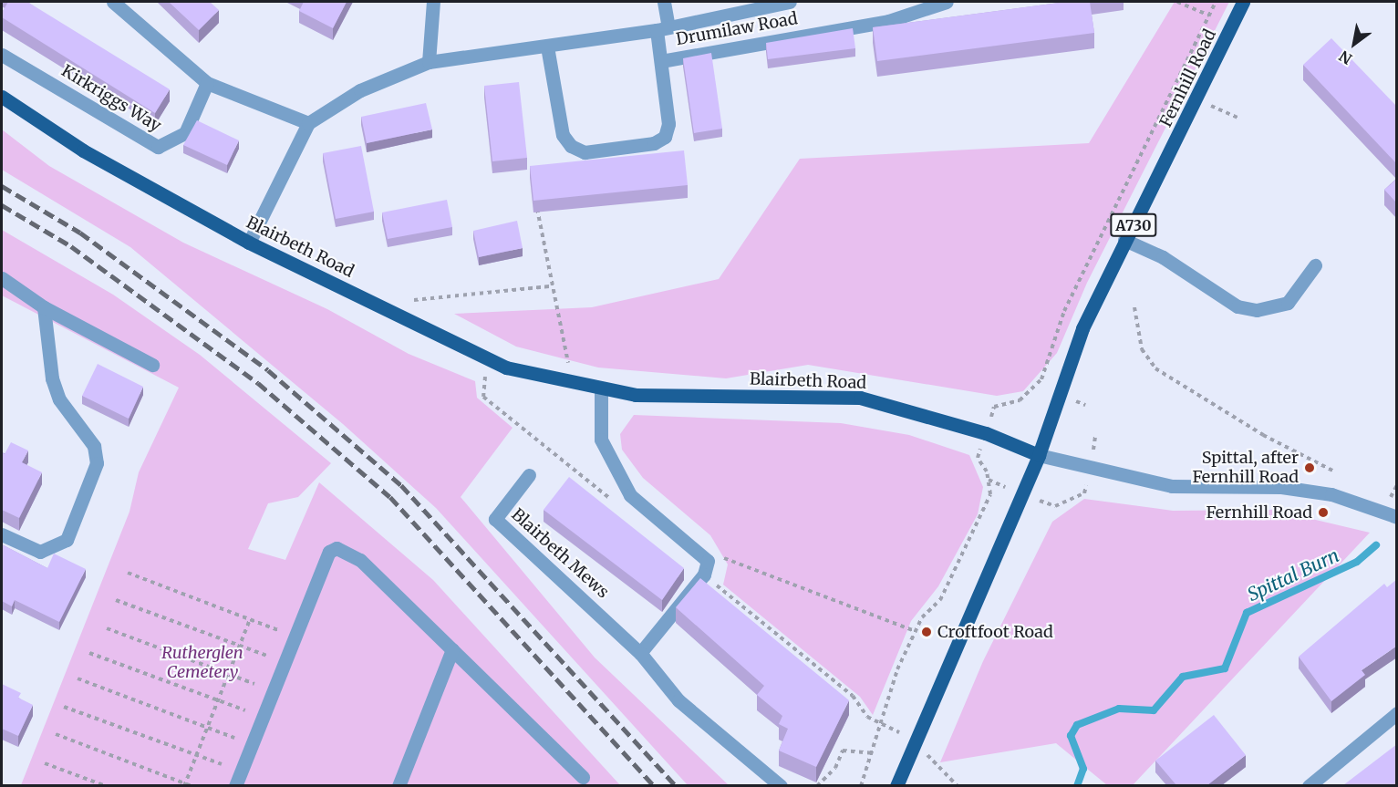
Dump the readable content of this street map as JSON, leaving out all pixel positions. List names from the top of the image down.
{
  "streets": {
    "main road": ["Fernhill Road", "A730", "Blairbeth Road"],
    "street": ["Drumilaw Road", "Kirkriggs Way", "Blairbeth Mews"]
  },
  "crossings": [
    ["Fernhill Road", "A730"],
    ["Fernhill Road", "Blairbeth Road"]
  ],
  "water": ["Spittal Burn"],
  "parks": ["Rutherglen Cemetery"],
  "places": ["Spittal, after Fernhill Road", "Fernhill Road", "Croftfoot Road"],
  "north": "bottom left"
}
